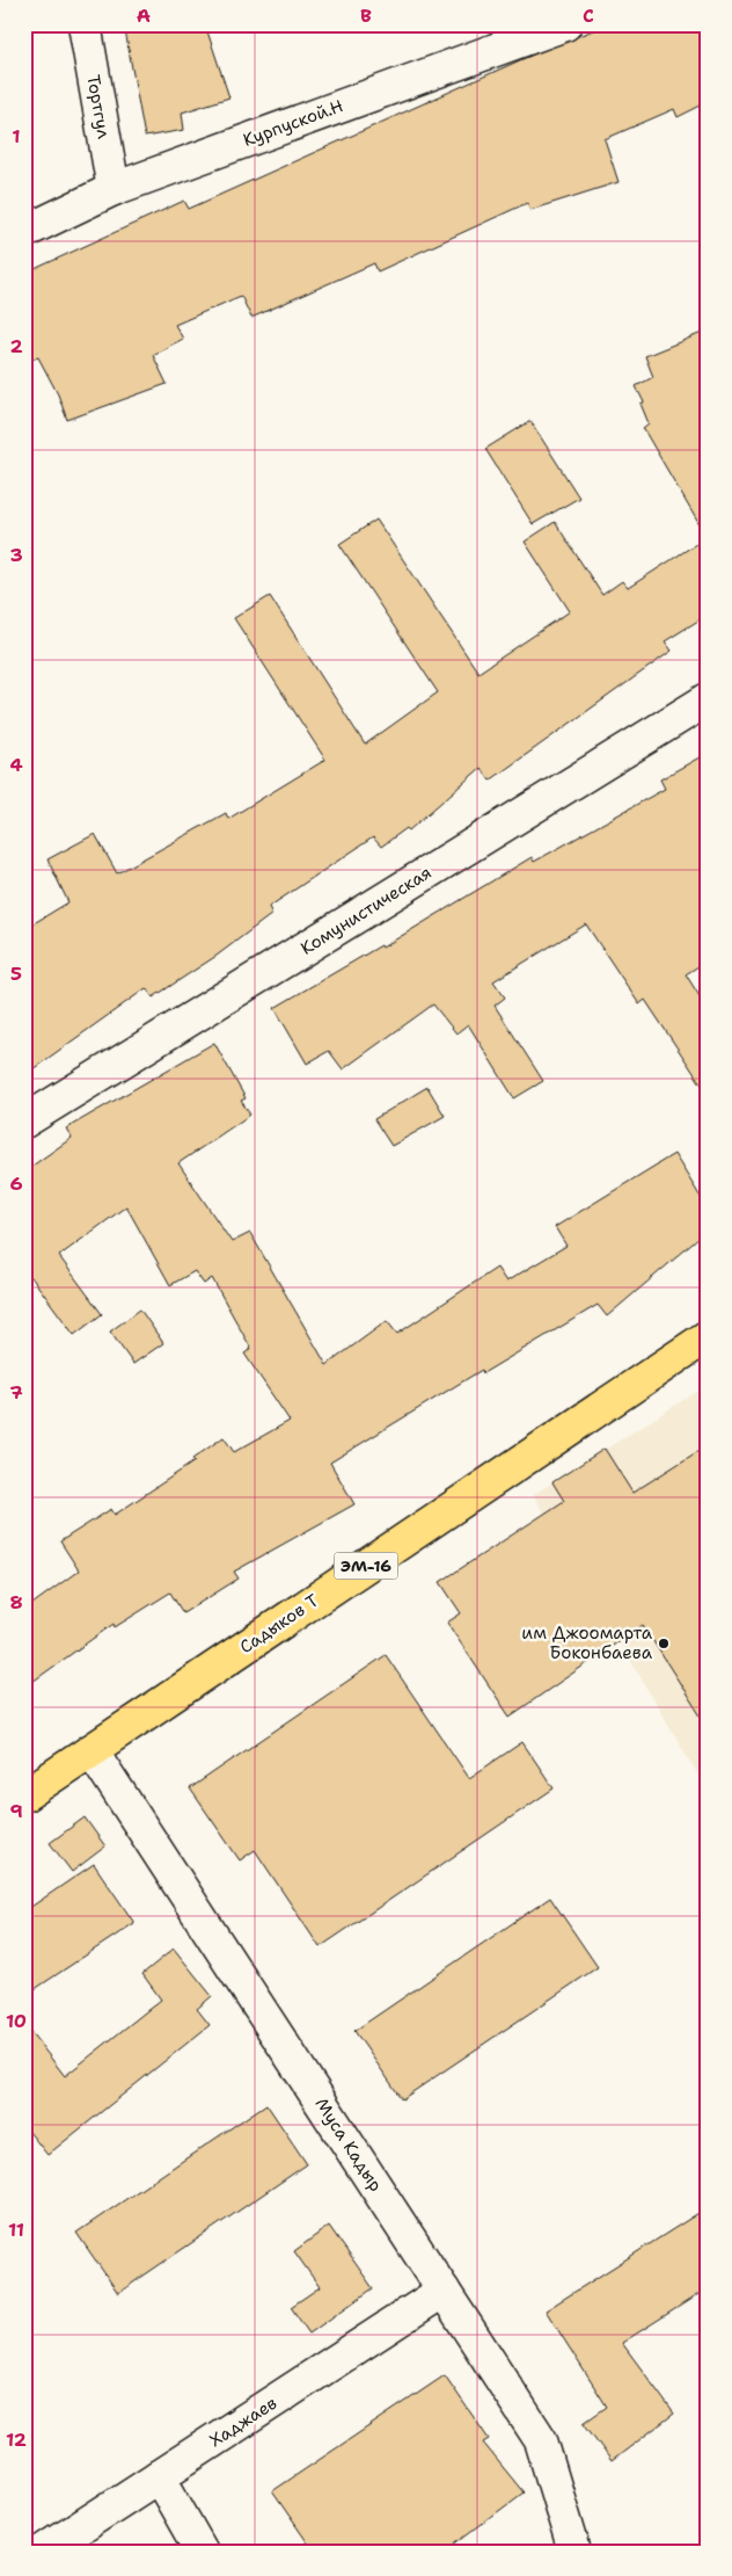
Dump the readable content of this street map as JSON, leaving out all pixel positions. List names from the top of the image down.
{
  "streets": {
    "highway": ["ЭМ-16", "Садыков Т"],
    "street": [
      "Тортгул",
      "Курпуской.Н",
      "Комунистическая",
      "Муса Кадыр",
      "Хаджаев"
    ]
  },
  "crossings": [
    ["Тортгул", "Курпуской.Н"],
    ["Садыков Т", "Муса Кадыр"],
    ["Муса Кадыр", "Хаджаев"]
  ],
  "places": ["им Джоомарта Боконбаева"],
  "grid": {
    "columns": ["A", "B", "C"],
    "rows": [
      "1",
      "2",
      "3",
      "4",
      "5",
      "6",
      "7",
      "8",
      "9",
      "10",
      "11",
      "12"
    ]
  }
}
